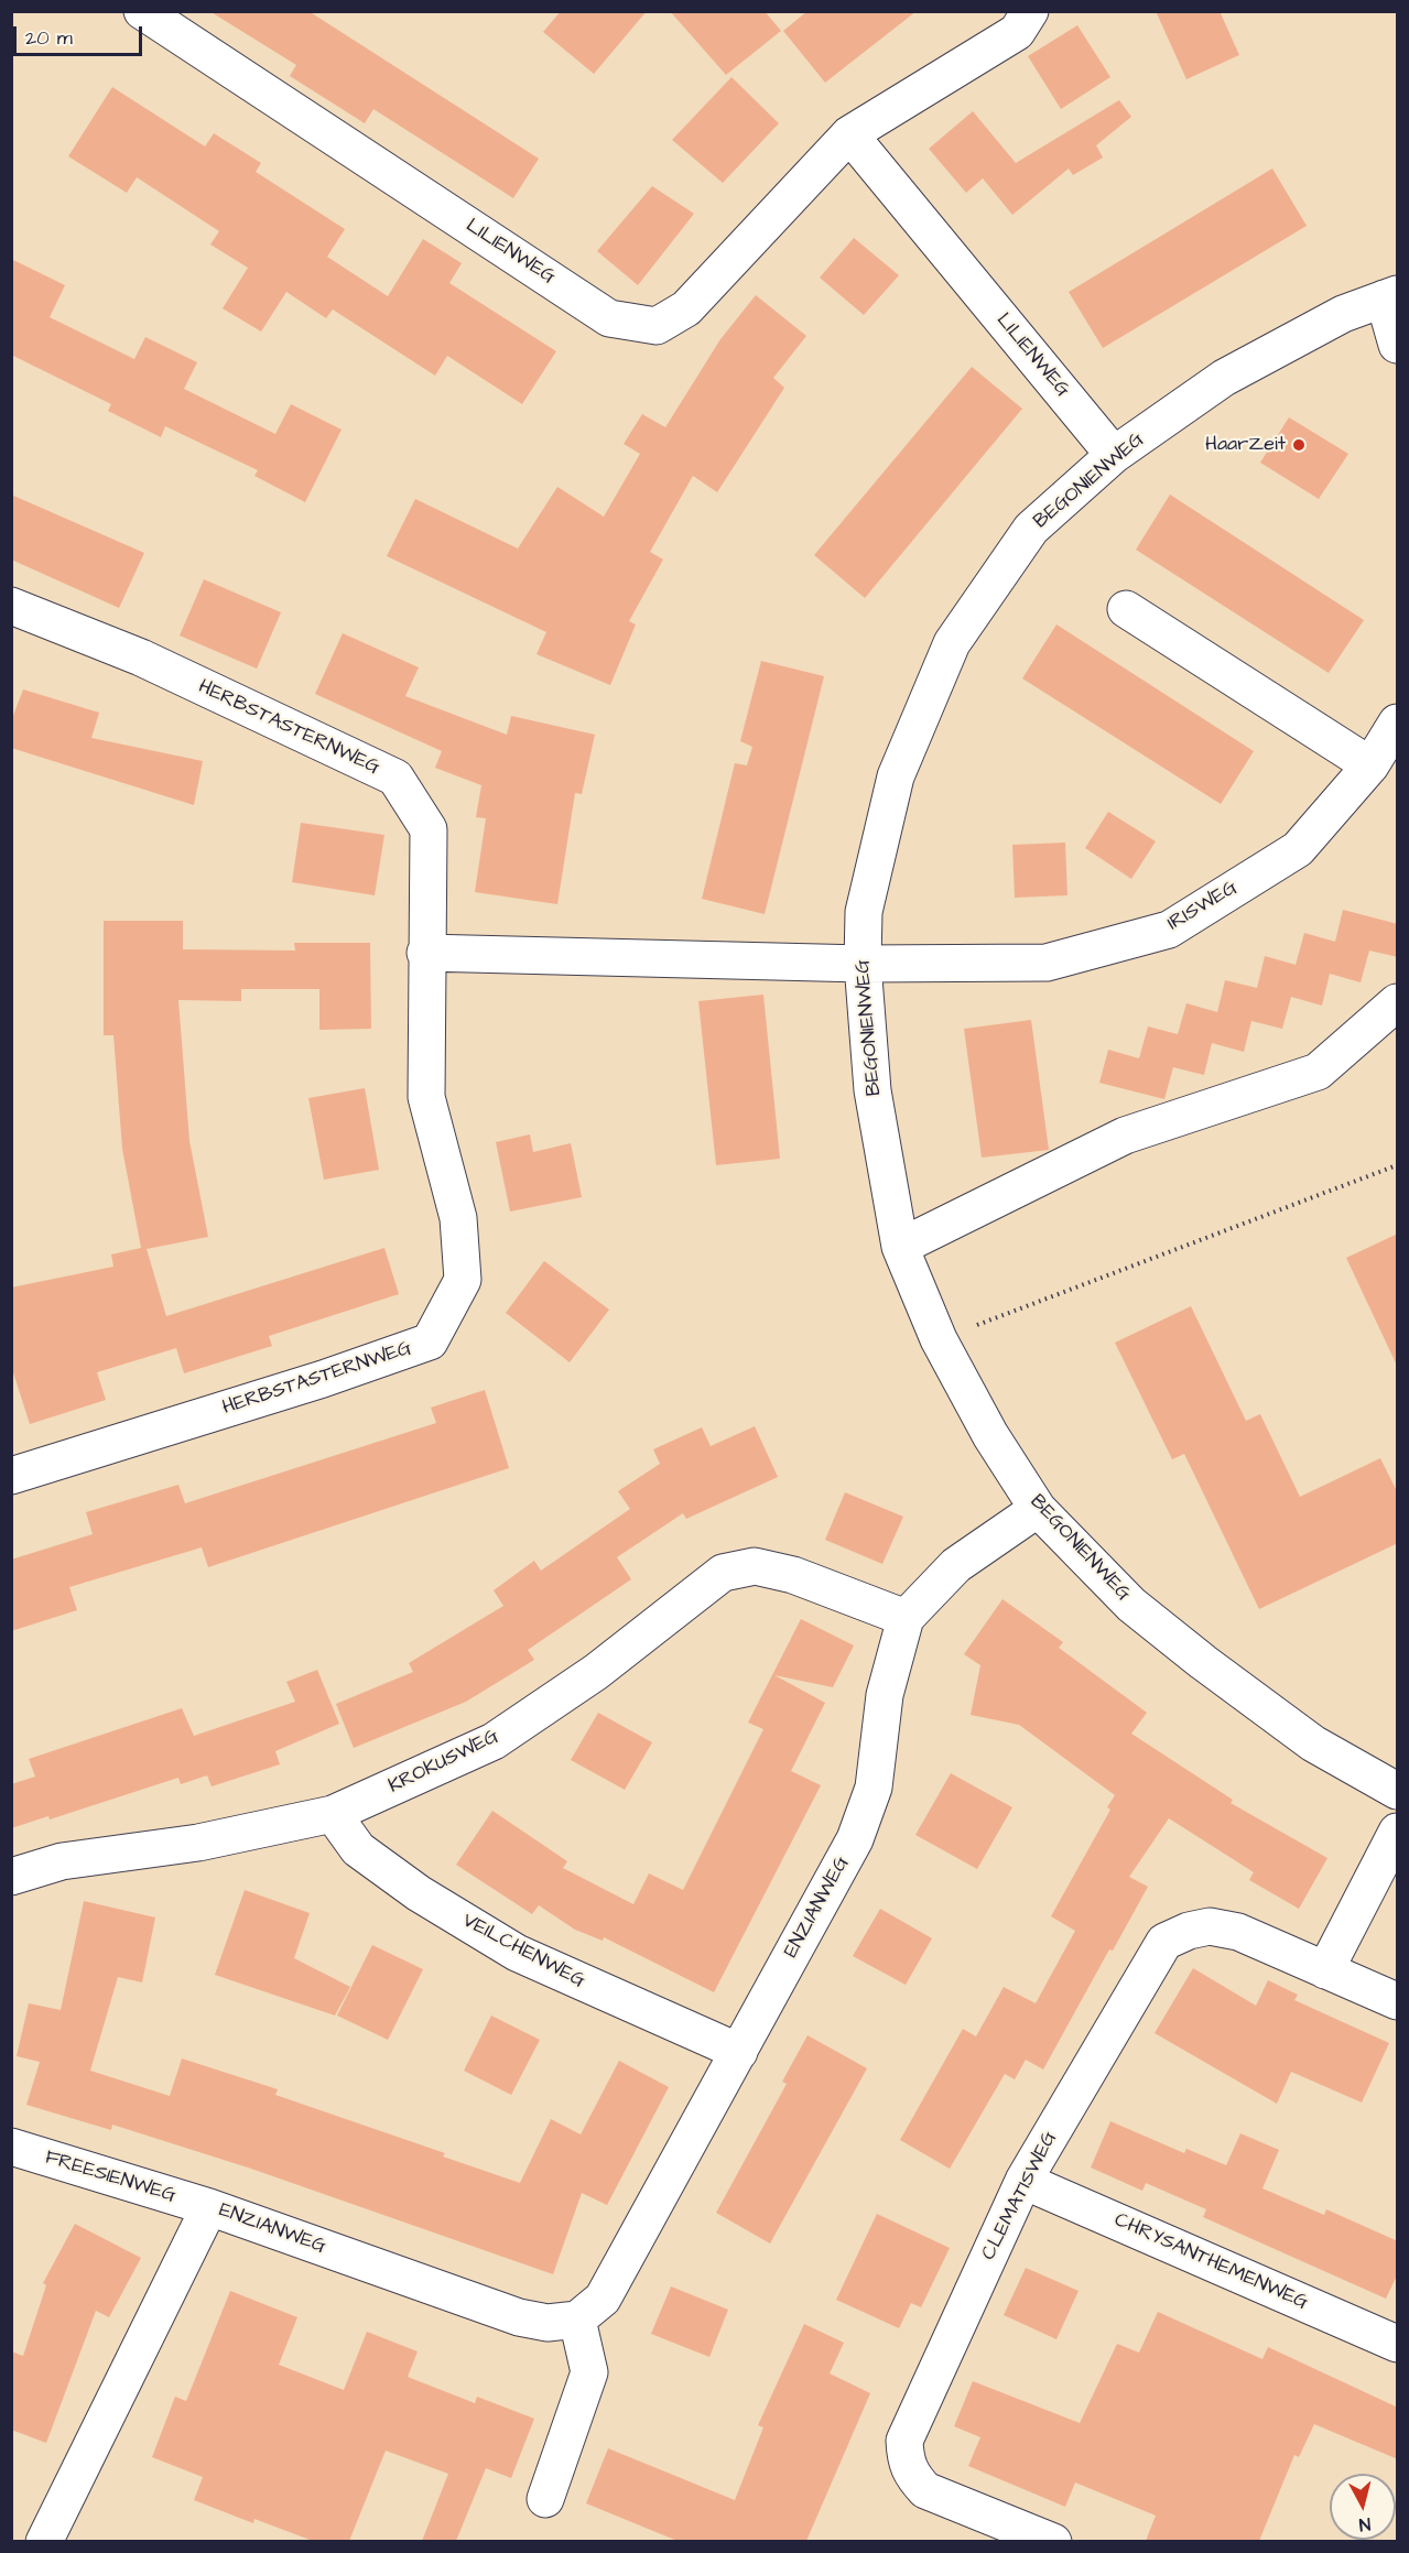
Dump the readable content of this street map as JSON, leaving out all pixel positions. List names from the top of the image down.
{
  "streets": {
    "street": [
      "LILIENWEG",
      "BEGONIENWEG",
      "HERBSTASTERNWEG",
      "IRISWEG",
      "KROKUSWEG",
      "ENZIANWEG",
      "VEILCHENWEG",
      "FREESIENWEG",
      "CLEMATISWEG",
      "CHRYSANTHEMENWEG"
    ]
  },
  "crossings": [
    ["LILIENWEG", "BEGONIENWEG"],
    ["BEGONIENWEG", "IRISWEG"],
    ["BEGONIENWEG", "ENZIANWEG"],
    ["KROKUSWEG", "ENZIANWEG"],
    ["KROKUSWEG", "VEILCHENWEG"],
    ["ENZIANWEG", "VEILCHENWEG"],
    ["ENZIANWEG", "FREESIENWEG"],
    ["CLEMATISWEG", "CHRYSANTHEMENWEG"]
  ],
  "places": ["HaarZeit"],
  "scale_bar": "20 m",
  "north": "bottom"
}
